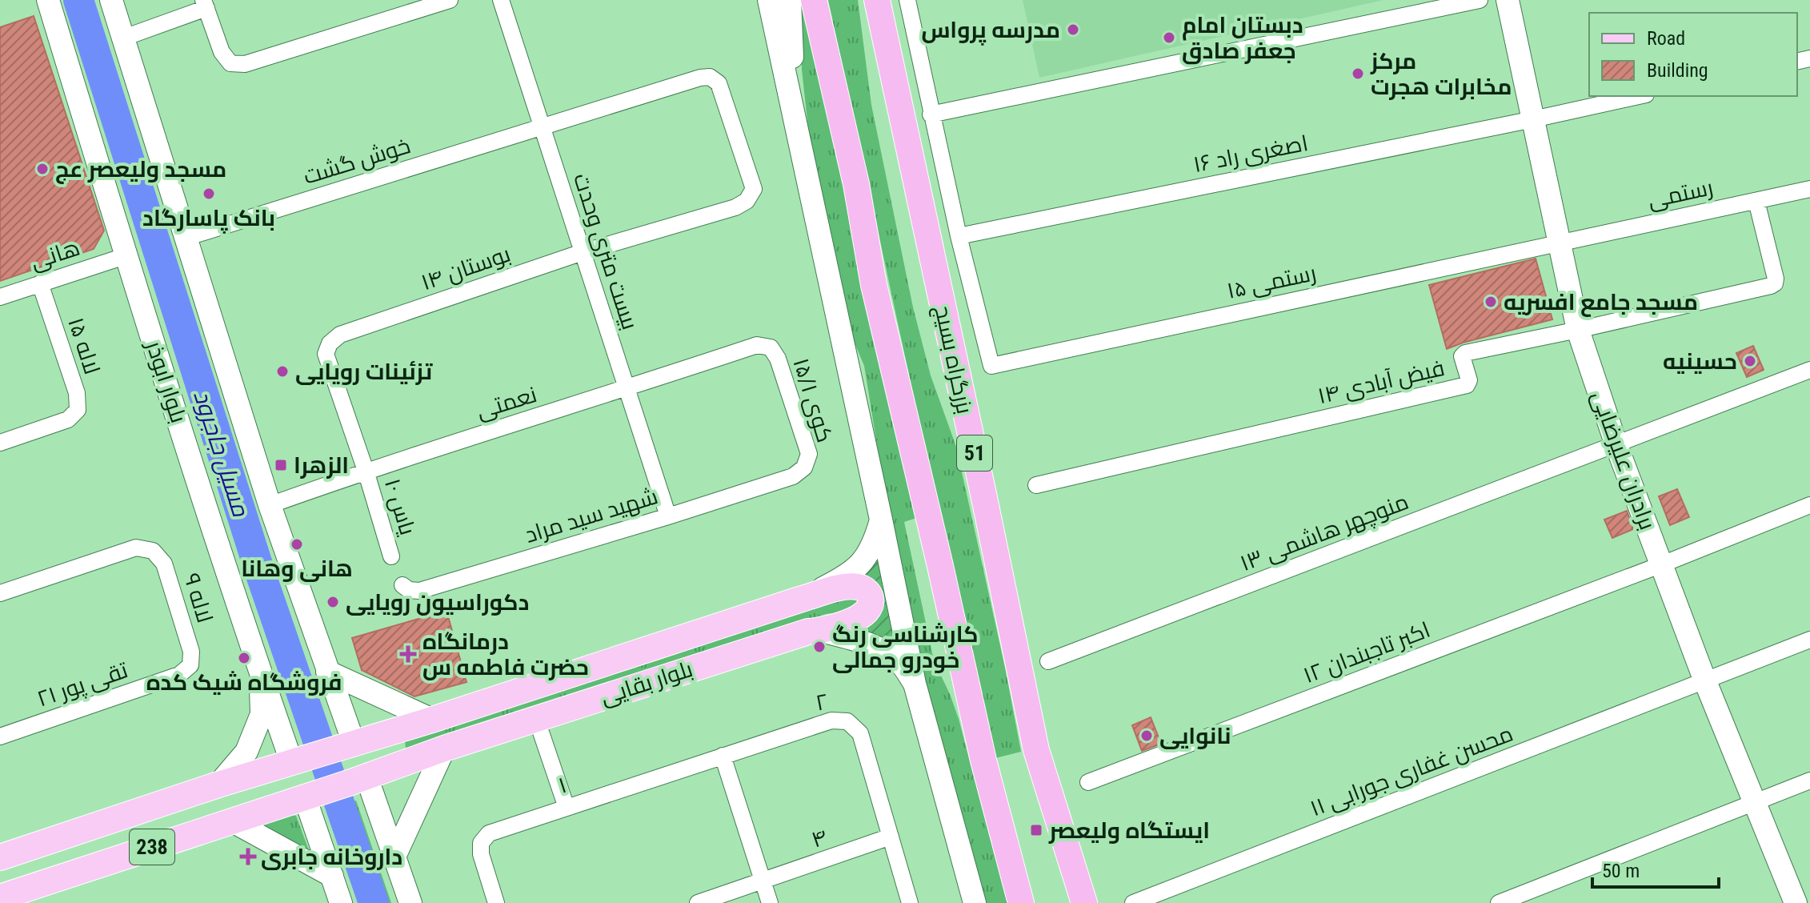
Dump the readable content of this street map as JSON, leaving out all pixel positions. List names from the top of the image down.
{
  "streets": {
    "highway": ["بزرگراه بسیج", "51"],
    "main road": [
      "بلوار ابوذر",
      "برادران علیرضایی",
      "بلوار بقایی",
      "238"
    ],
    "street": [
      "اصغری راد ۱۶",
      "خوش گشت",
      "رستمی",
      "بیست متری وحدت",
      "هانی",
      "بوستان ۱۴",
      "رستمی ۱۵",
      "لاله ۱۵",
      "فیض آبادی ۱۴",
      "کوی ۱۵/۱",
      "نعمتی",
      "یاس ۱۰",
      "شهید سید مراد",
      "منوچهر هاشمی ۱۳",
      "لاله ۹",
      "اکبر تاجبندان ۱۲",
      "تقی پور ۲۱",
      "۲",
      "محسن غفاری جورابی ۱۱",
      "۱",
      "۴"
    ]
  },
  "crossings": [
    ["اصغری راد ۱۶", "رستمی ۱۵"],
    ["اصغری راد ۱۶", "برادران علیرضایی"],
    ["خوش گشت", "بیست متری وحدت"],
    ["خوش گشت", "بوستان ۱۴"],
    ["رستمی", "رستمی ۱۵"],
    ["رستمی", "فیض آبادی ۱۴"],
    ["رستمی", "برادران علیرضایی"],
    ["بیست متری وحدت", "بوستان ۱۴"],
    ["بیست متری وحدت", "نعمتی"],
    ["بیست متری وحدت", "شهید سید مراد"],
    ["هانی", "لاله ۱۵"],
    ["هانی", "بلوار ابوذر"],
    ["بوستان ۱۴", "نعمتی"],
    ["بوستان ۱۴", "یاس ۱۰"],
    ["رستمی ۱۵", "برادران علیرضایی"],
    ["بلوار ابوذر", "238"],
    ["فیض آبادی ۱۴", "برادران علیرضایی"],
    ["کوی ۱۵/۱", "نعمتی"],
    ["کوی ۱۵/۱", "شهید سید مراد"],
    ["نعمتی", "یاس ۱۰"],
    ["برادران علیرضایی", "منوچهر هاشمی ۱۳"],
    ["برادران علیرضایی", "اکبر تاجبندان ۱۲"],
    ["برادران علیرضایی", "محسن غفاری جورابی ۱۱"],
    ["لاله ۹", "تقی پور ۲۱"],
    ["بلوار بقایی", "238"],
    ["۲", "۱"],
    ["۲", "۴"]
  ],
  "water": ["مسیل جاجرود"],
  "places": {
    "other": [
      "مدرسه پرواس",
      "دبستان امام جعفر صادق",
      "مرکز مخابرات هجرت",
      "مسجد ولیعصر عج",
      "بانک پاسارگاد",
      "مسجد جامع افسریه",
      "حسینیه",
      "تزئینات رویایی",
      "هانی وهانا",
      "دکوراسیون رویایی",
      "کارشناسی رنگ خودرو جمالی",
      "فروشگاه شیک کده",
      "نانوایی"
    ],
    "transit": ["الزهرا", "ایستگاه ولیعصر"],
    "health": ["درمانگاه حضرت فاطمه س", "داروخانه جابری"]
  },
  "legend": ["Road", "Building"],
  "scale_bar": "50 m"
}
